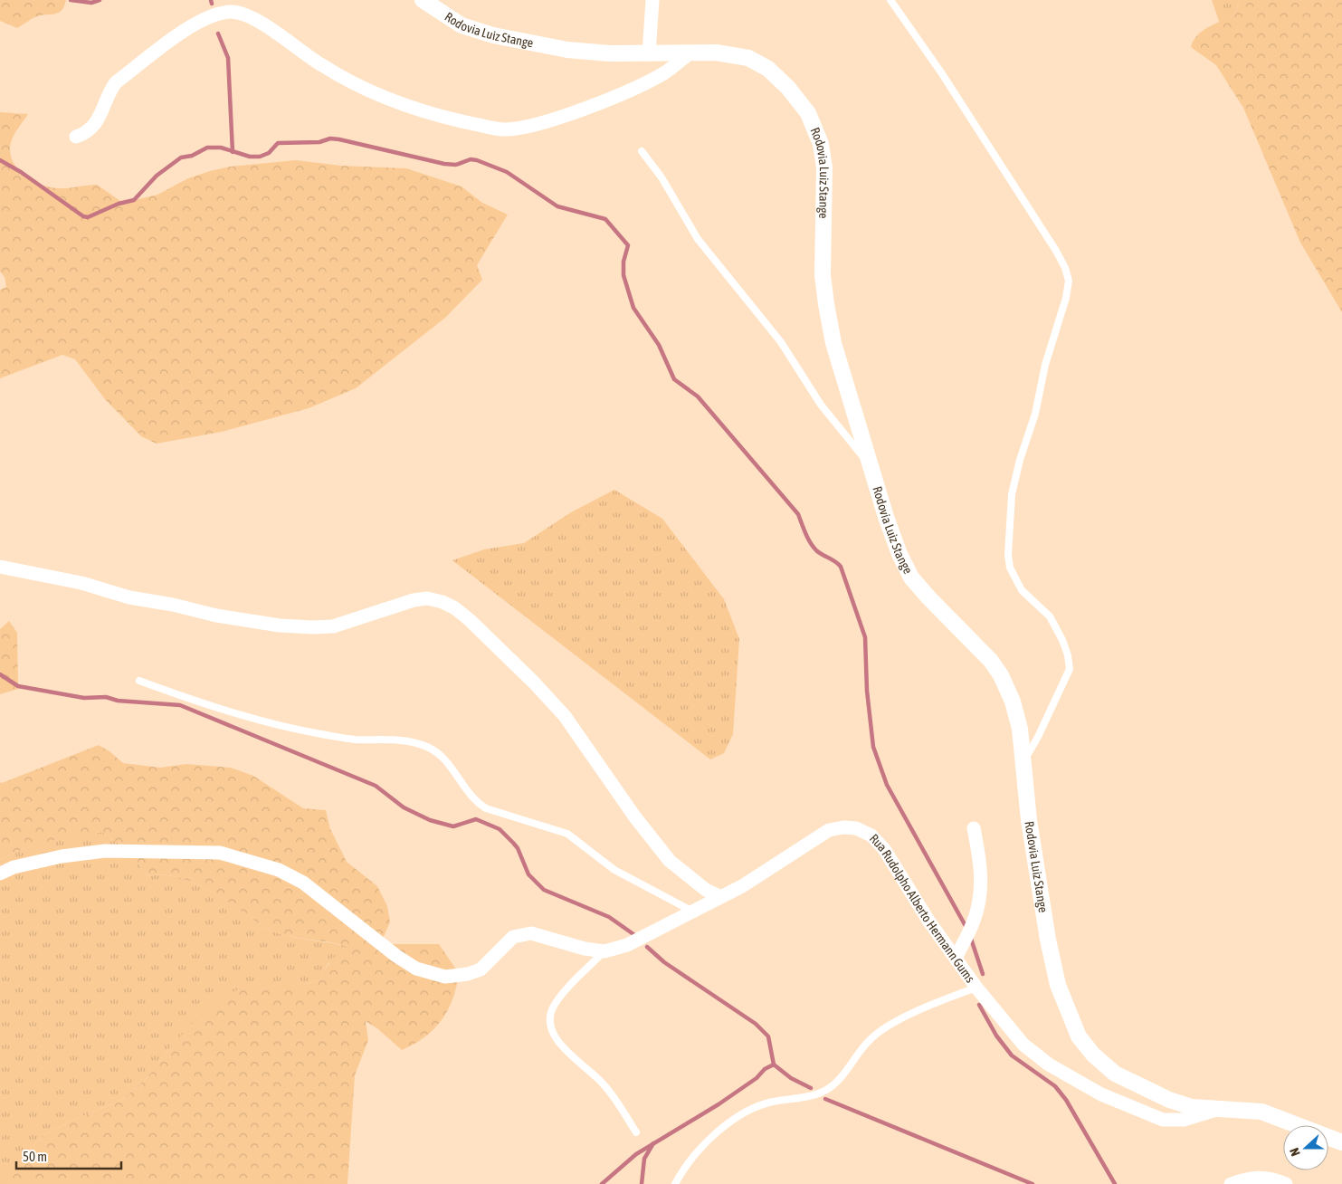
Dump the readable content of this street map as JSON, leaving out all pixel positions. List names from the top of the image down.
{
  "streets": {
    "street": ["Rodovia Luiz Stange", "Rua Rudolpho Alberto Hermann Gums"]
  },
  "crossings": [
    ["Rodovia Luiz Stange", "Rua Rudolpho Alberto Hermann Gums"]
  ],
  "scale_bar": "50 m",
  "north": "left"
}
